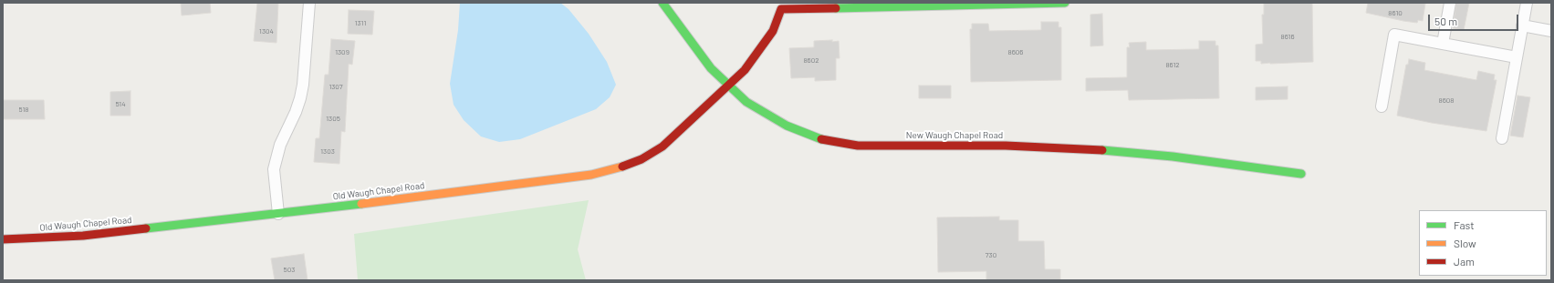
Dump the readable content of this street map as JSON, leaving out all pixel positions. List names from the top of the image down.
{
  "streets": {
    "street": ["New Waugh Chapel Road", "Old Waugh Chapel Road"]
  },
  "crossings": [
    ["New Waugh Chapel Road", "Old Waugh Chapel Road"]
  ],
  "house_numbers": [
    "8610",
    "1311",
    "1304",
    "8616",
    "1309",
    "8606",
    "8602",
    "8612",
    "1307",
    "8608",
    "514",
    "518",
    "1305",
    "1303",
    "730",
    "503"
  ],
  "legend": ["Fast", "Slow", "Jam"],
  "scale_bar": "50 m"
}
